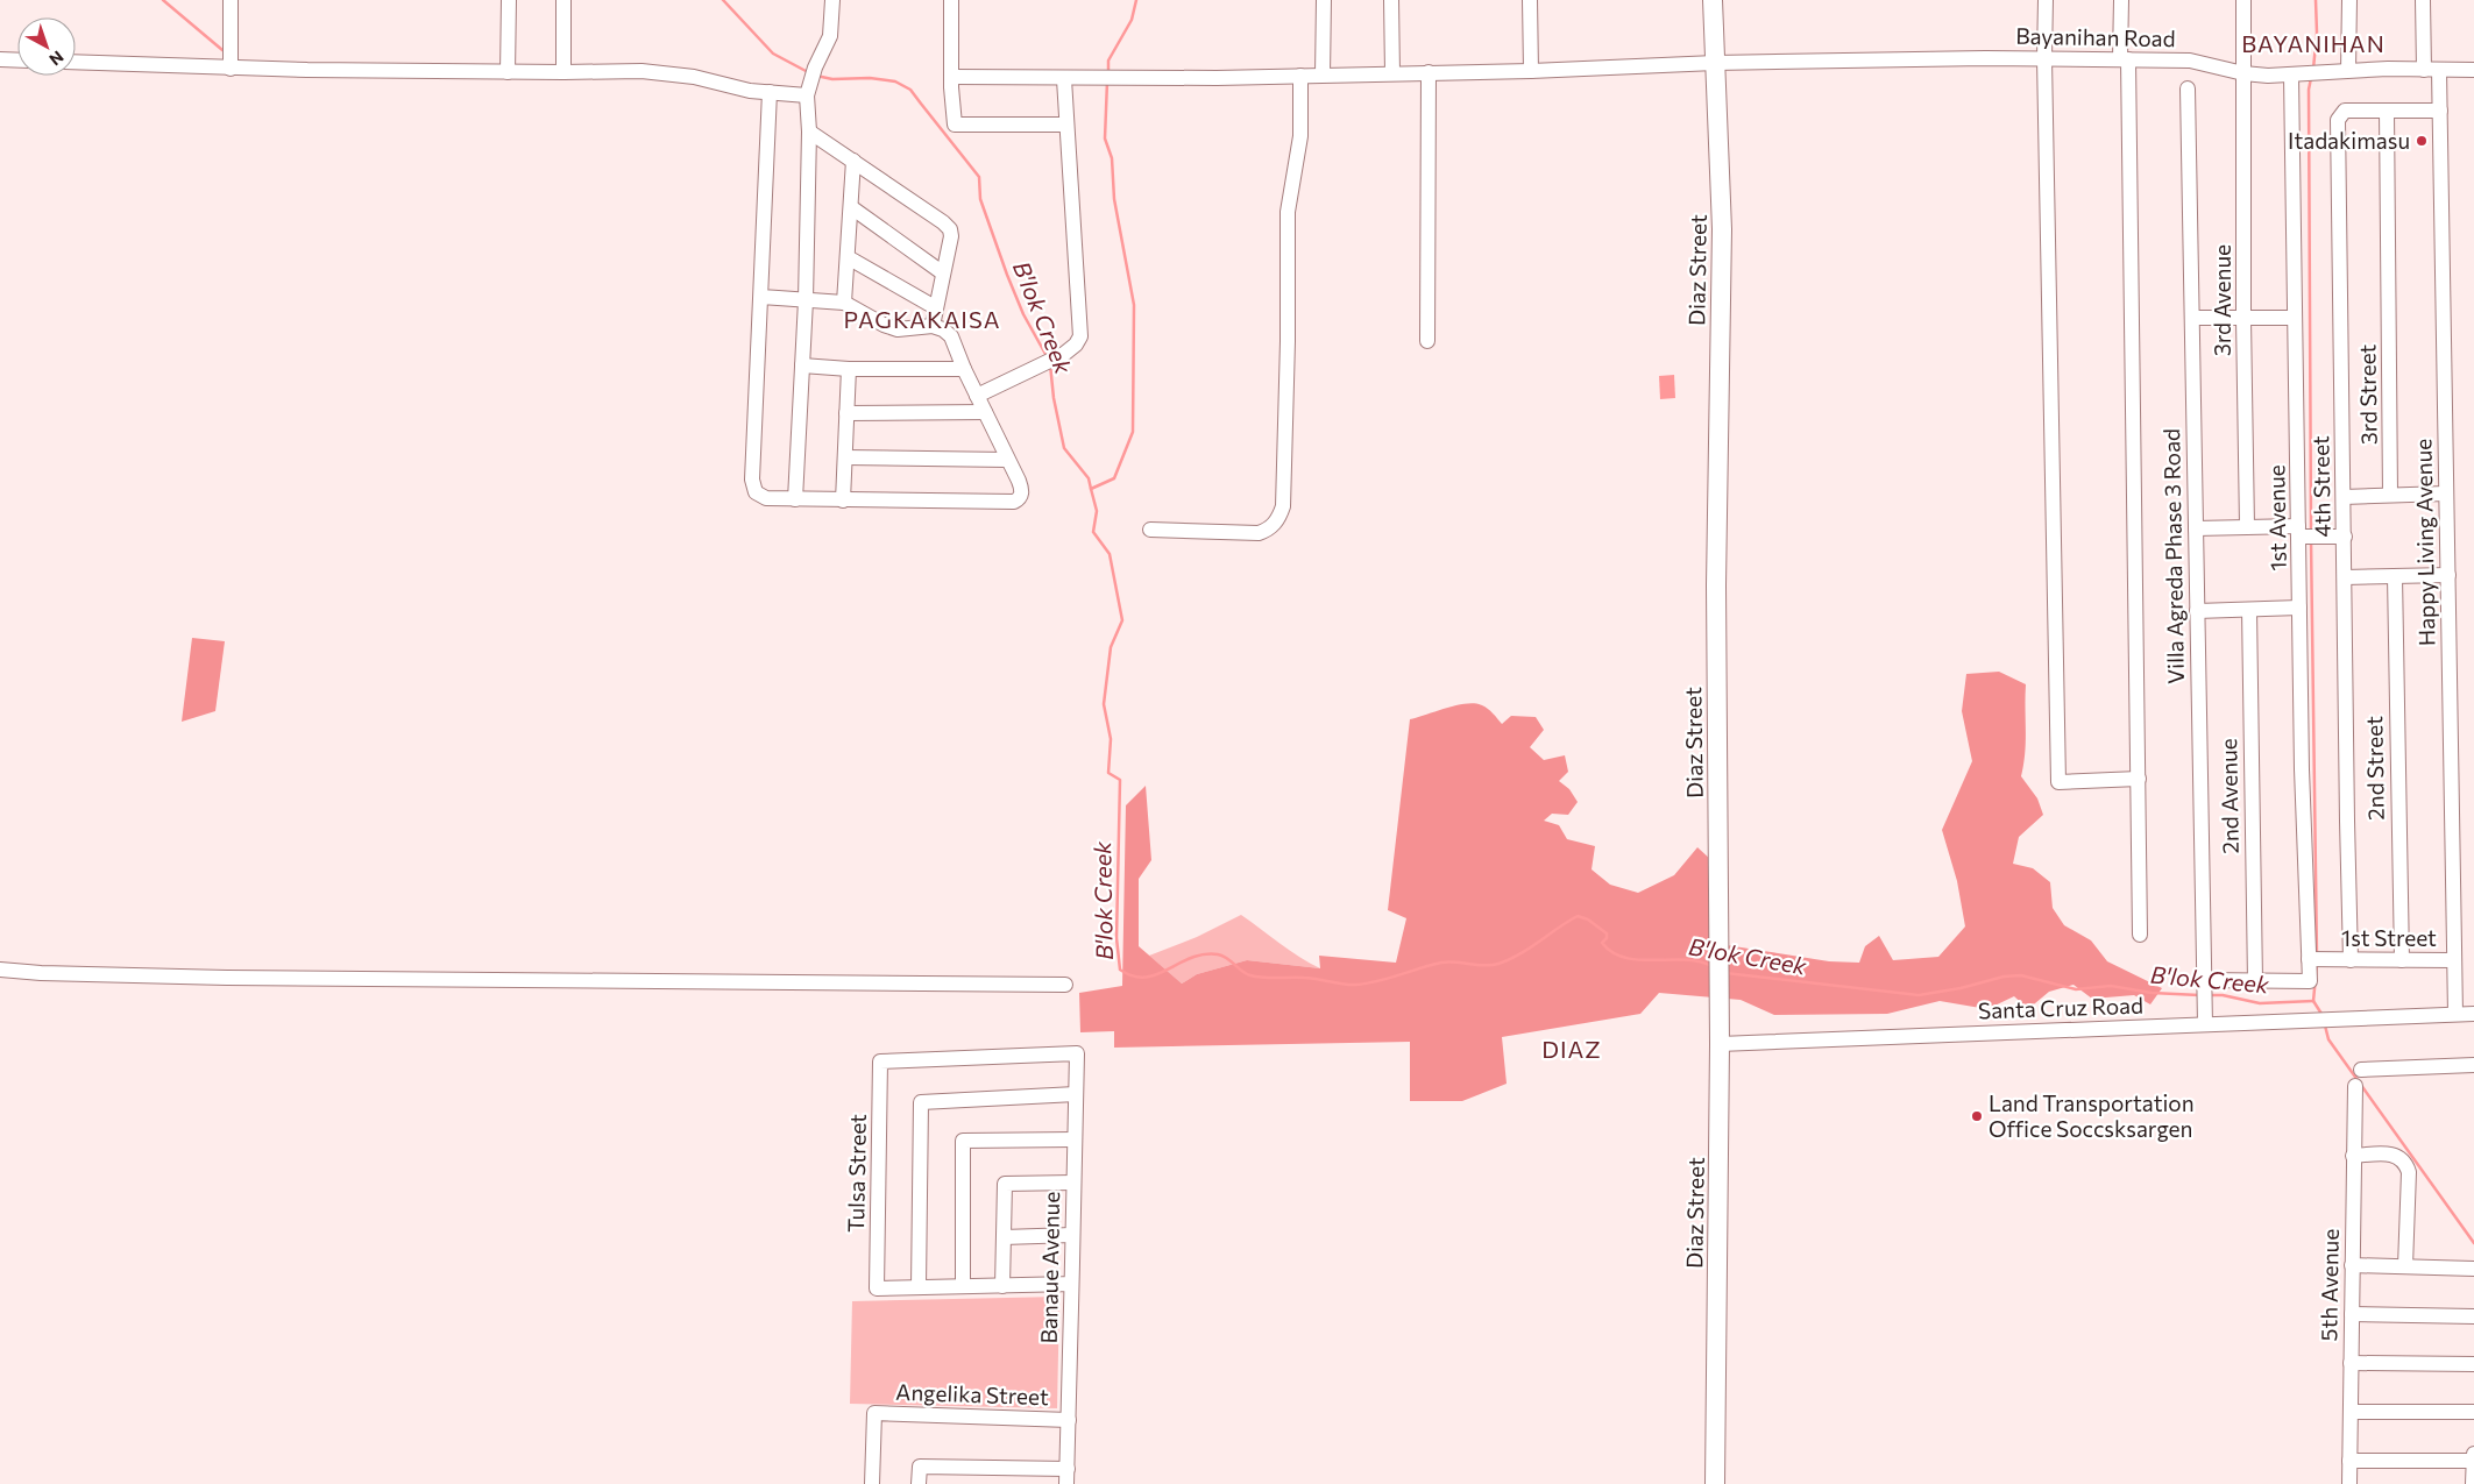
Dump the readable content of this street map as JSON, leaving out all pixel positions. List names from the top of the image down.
{
  "streets": {
    "main road": ["Diaz Street"],
    "street": [
      "Bayanihan Road",
      "3rd Avenue",
      "3rd Street",
      "4th Street",
      "1st Avenue",
      "Happy Living Avenue",
      "Villa Agreda Phase 3 Road",
      "2nd Street",
      "2nd Avenue",
      "1st Street",
      "Santa Cruz Road",
      "Tulsa Street",
      "Banaue Avenue",
      "5th Avenue",
      "Angelika Street"
    ]
  },
  "crossings": [
    ["Bayanihan Road", "Diaz Street"],
    ["Bayanihan Road", "3rd Avenue"],
    ["Bayanihan Road", "1st Avenue"],
    ["Bayanihan Road", "Happy Living Avenue"],
    ["Diaz Street", "Santa Cruz Road"],
    ["3rd Street", "4th Street"],
    ["4th Street", "Happy Living Avenue"],
    ["4th Street", "1st Street"],
    ["1st Avenue", "2nd Avenue"],
    ["1st Avenue", "1st Street"],
    ["Happy Living Avenue", "1st Street"],
    ["Happy Living Avenue", "Santa Cruz Road"],
    ["Villa Agreda Phase 3 Road", "Santa Cruz Road"],
    ["2nd Street", "1st Street"],
    ["Tulsa Street", "Banaue Avenue"],
    ["Banaue Avenue", "Angelika Street"]
  ],
  "districts": ["BAYANIHAN", "PAGKAKAISA", "DIAZ"],
  "water": ["B'lok Creek"],
  "places": ["Itadakimasu", "Land Transportation Office Soccsksargen"],
  "north": "bottom right"
}
